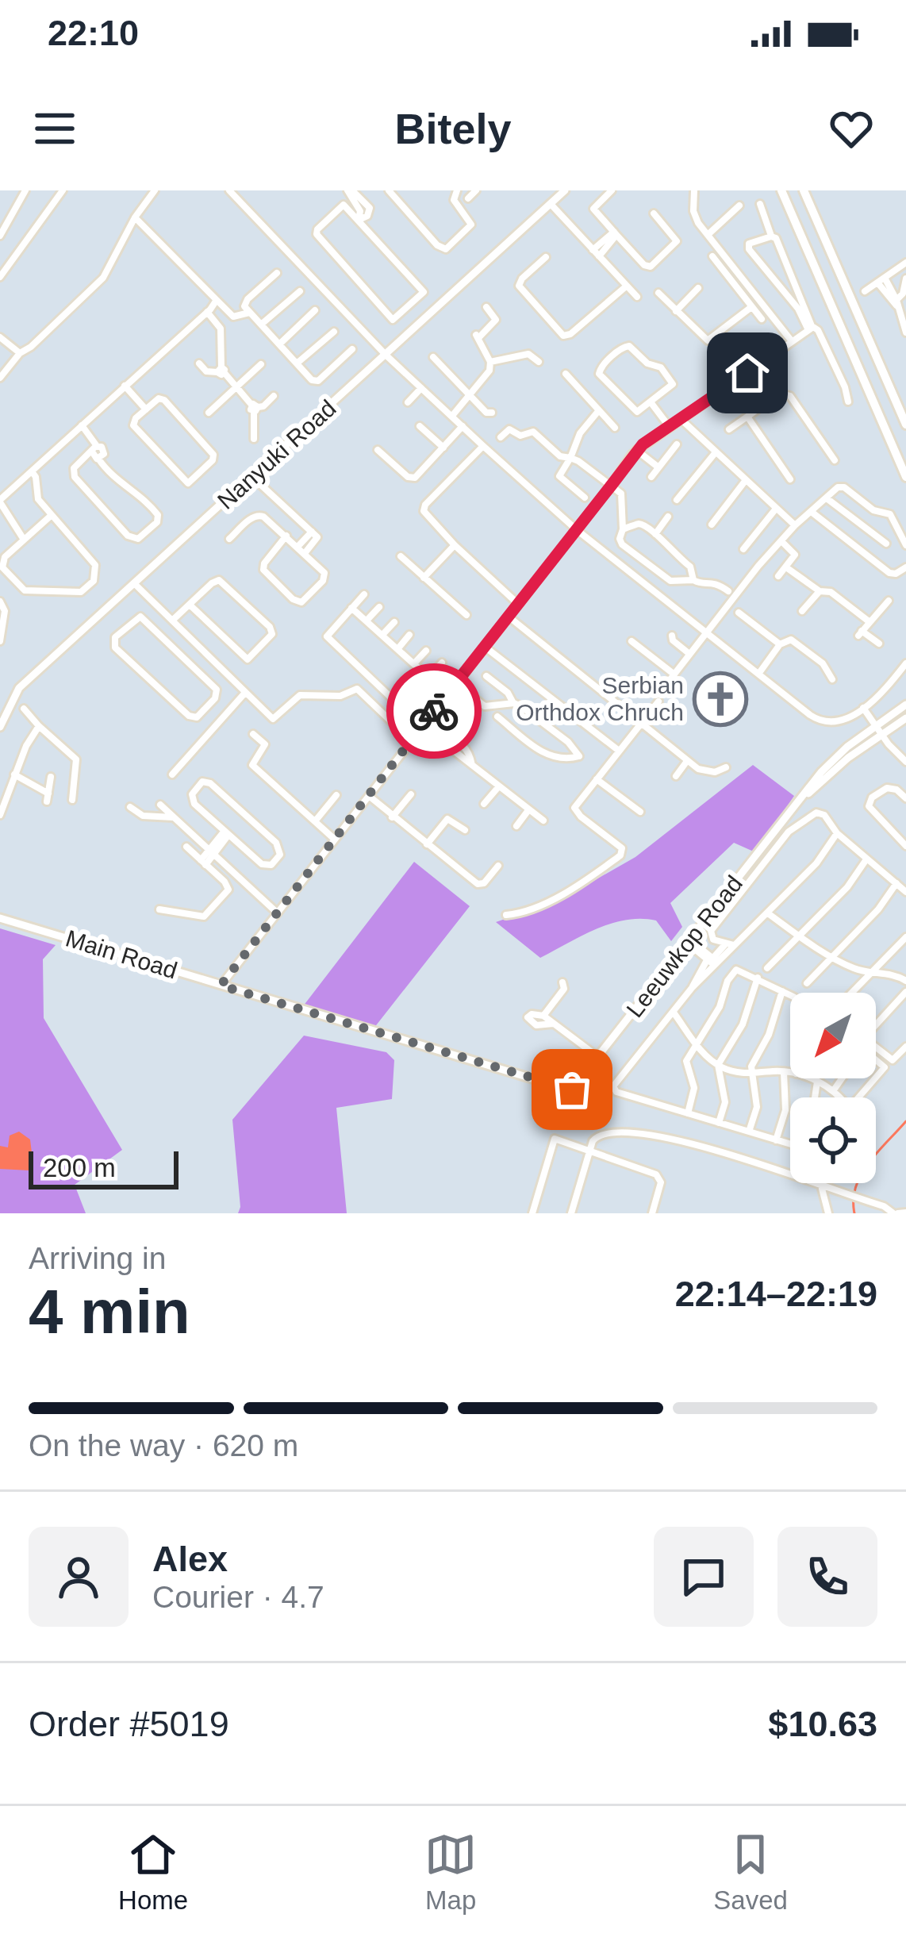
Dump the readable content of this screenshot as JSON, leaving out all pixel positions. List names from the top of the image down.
{
  "streets": {
    "street": ["Nanyuki Road", "Leeuwkop Road", "Main Road"]
  },
  "crossings": [
    ["Leeuwkop Road", "Main Road"]
  ],
  "places": {
    "church": ["Serbian Orthdox Chruch"]
  },
  "scale_bar": "200 m",
  "north": "bottom left",
  "page": {
    "status": "22:10",
    "header": "Bitely",
    "scale": "200 m",
    "heading": ["4 min", "Arriving in", "22:14–22:19"],
    "panel": [
      "Alex",
      "Courier · 4.7",
      "Order #5019",
      "$10.63"
    ],
    "bar": "On the way · 620 m",
    "tabs": ["Home", "Map", "Saved"]
  }
}
